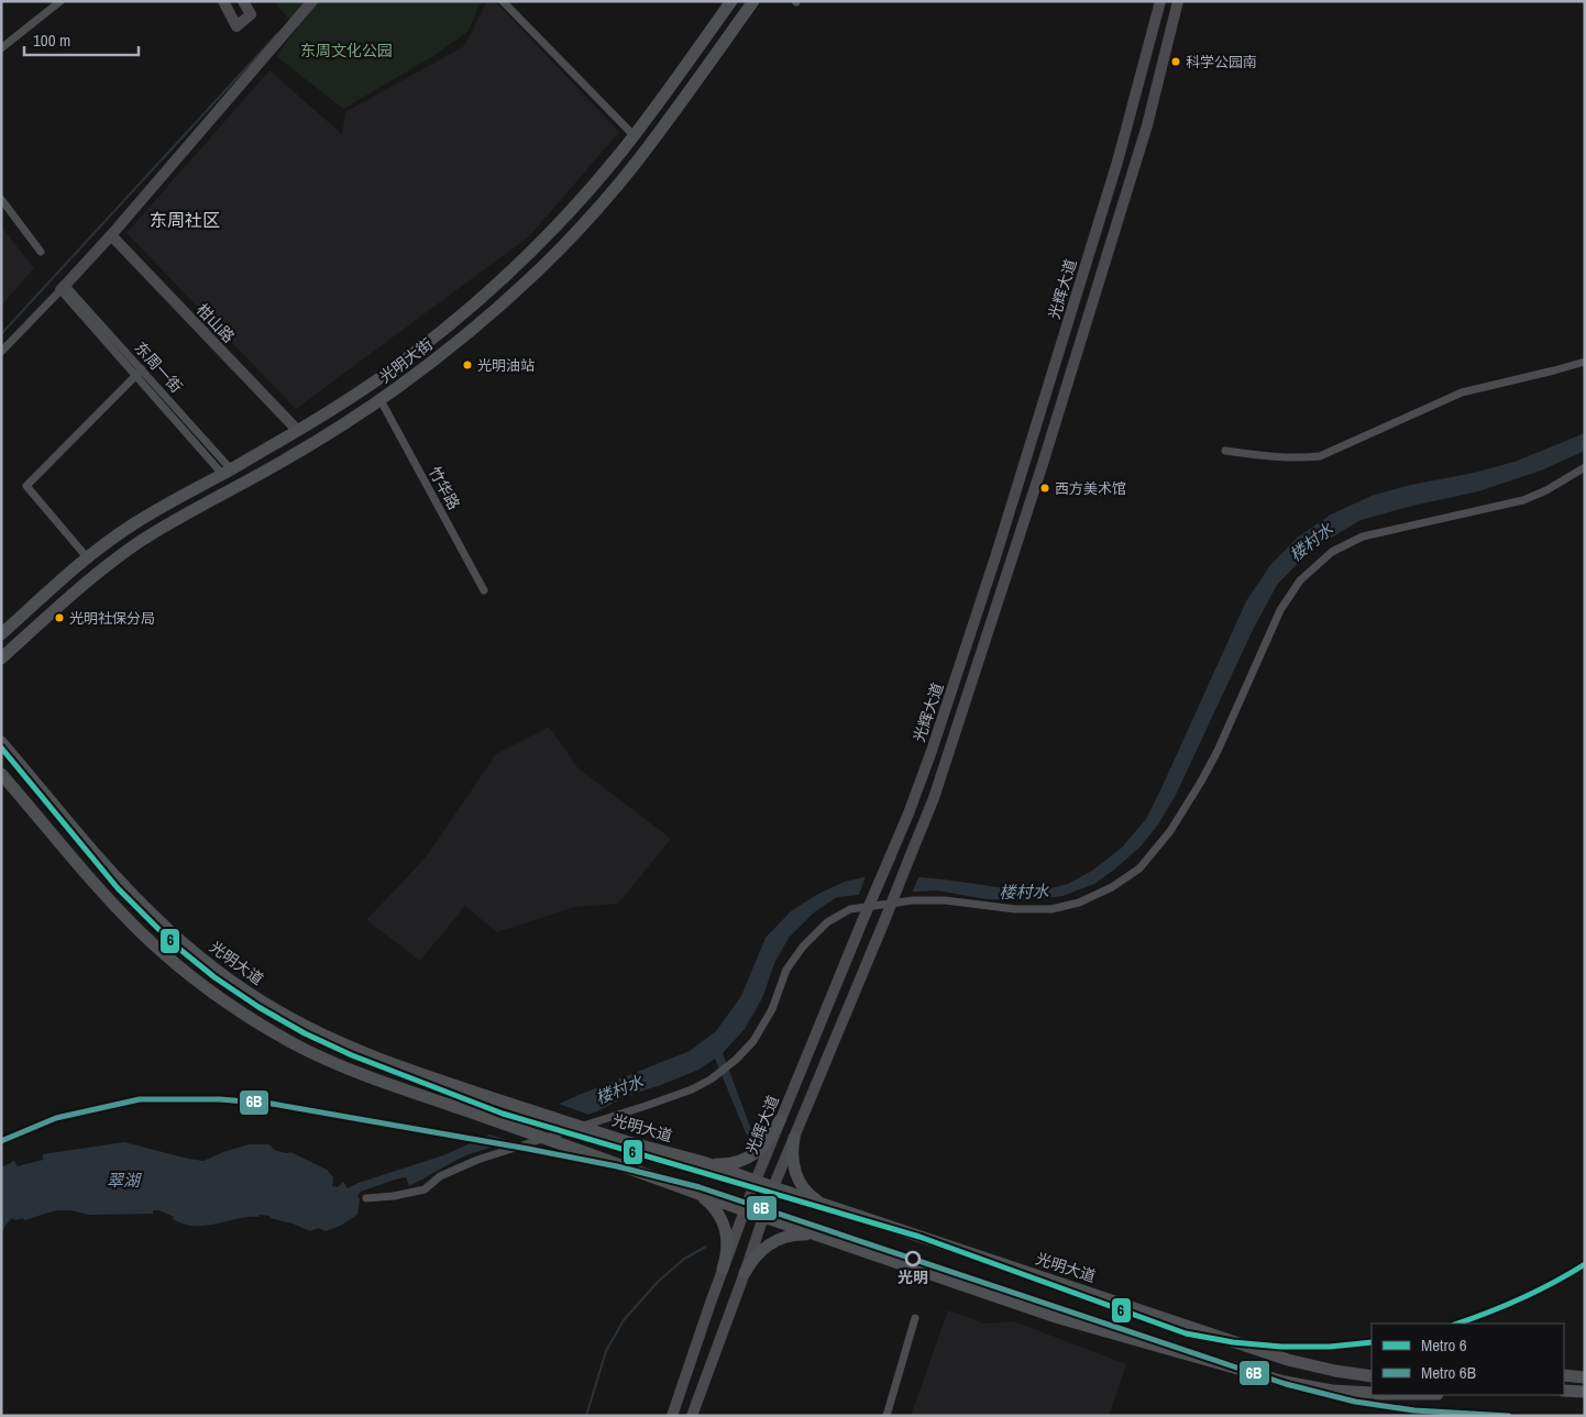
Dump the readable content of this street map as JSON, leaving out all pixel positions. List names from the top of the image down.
{
  "streets": {
    "main road": [
      "光辉大道",
      "柑山路",
      "光明大街",
      "光明大道"
    ],
    "street": ["东周一街", "竹华路"]
  },
  "crossings": [
    ["光辉大道", "光明大道"],
    ["柑山路", "光明大街"],
    ["光明大街", "东周一街"],
    ["光明大街", "竹华路"]
  ],
  "districts": ["东周社区"],
  "water": ["楼村水", "翠湖"],
  "parks": ["东周文化公园"],
  "places": [
    "科学公园南",
    "光明油站",
    "西方美术馆",
    "光明社保分局",
    "光明"
  ],
  "lines": ["metro line 6", "metro line 6B"],
  "legend": ["Metro 6", "Metro 6B"],
  "scale_bar": "100 m"
}
